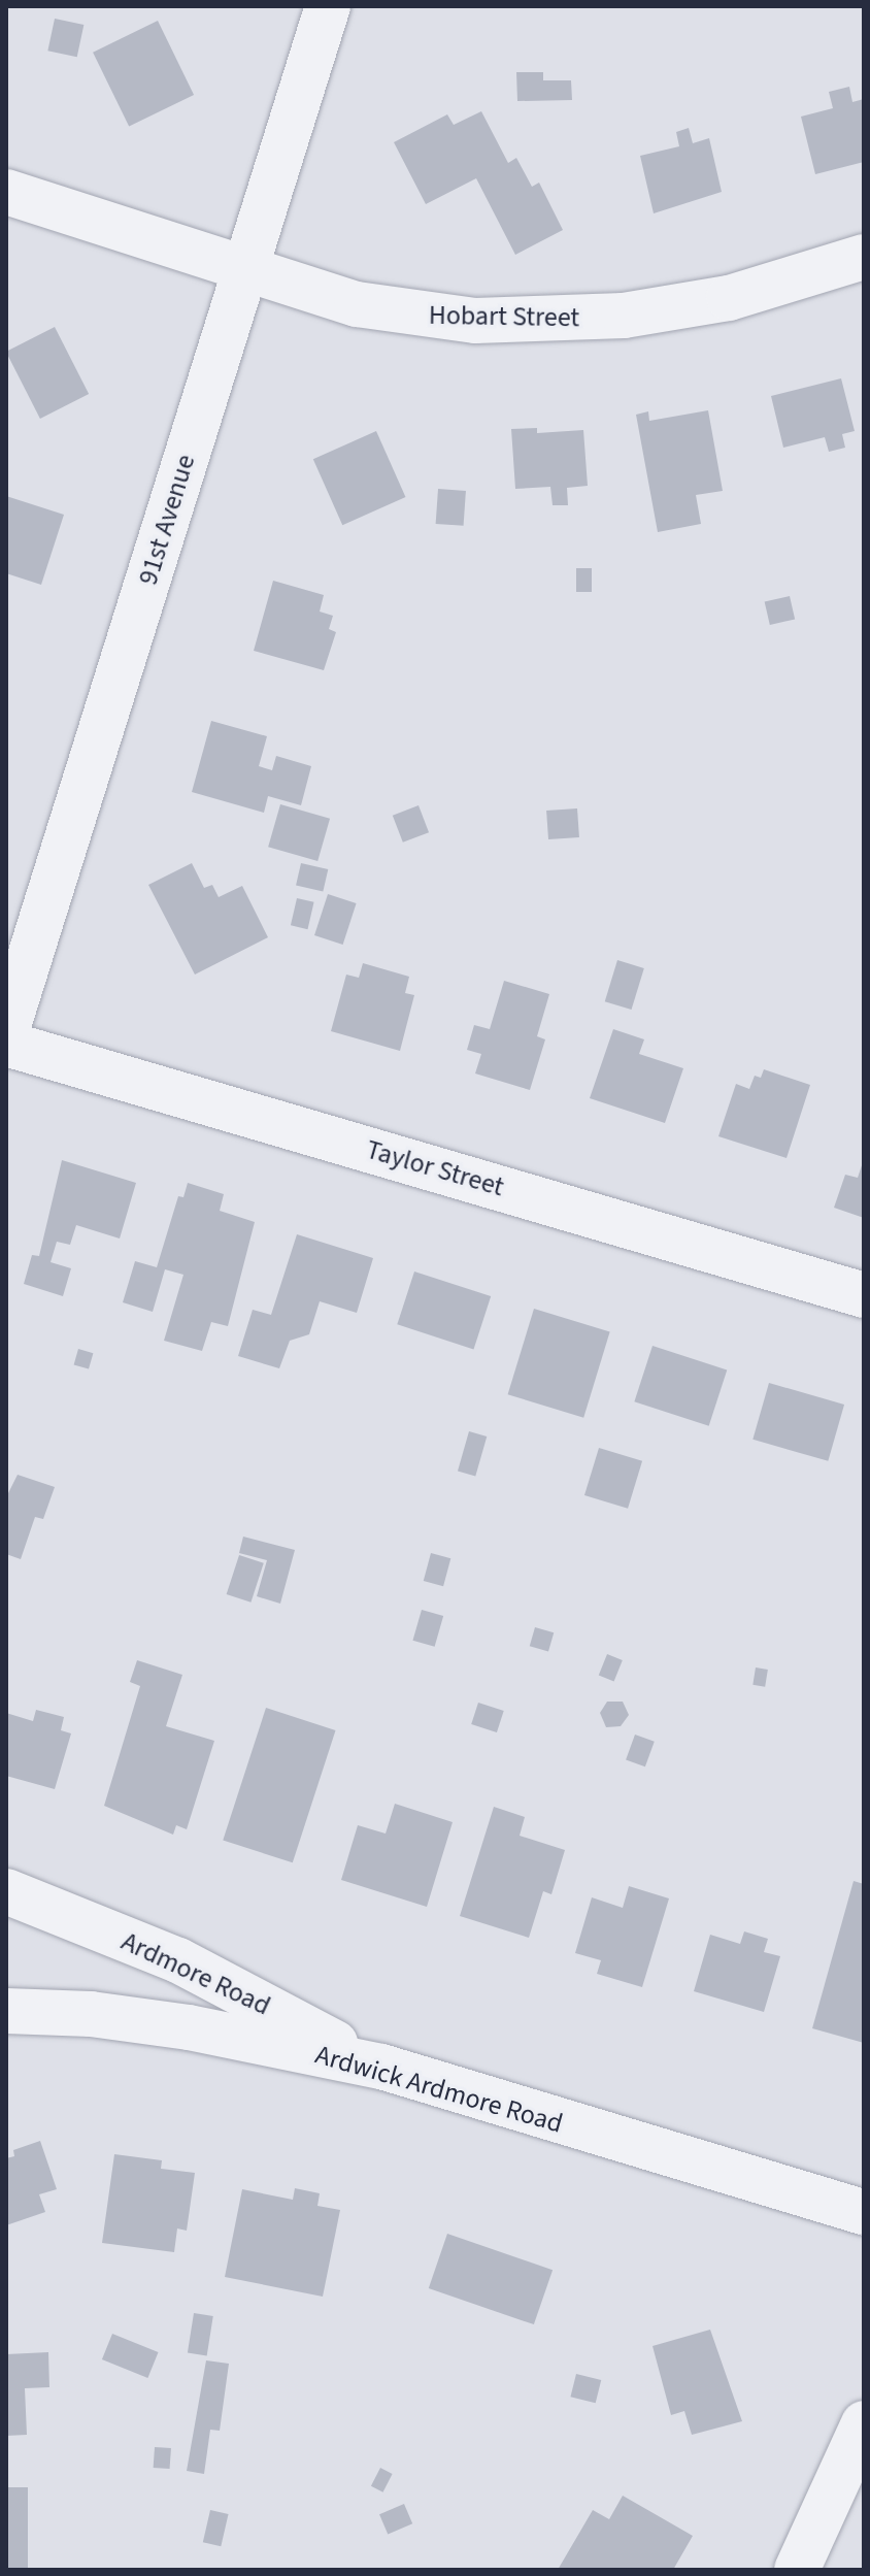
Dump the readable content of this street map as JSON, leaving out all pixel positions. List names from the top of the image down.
{
  "streets": {
    "street": [
      "Hobart Street",
      "91st Avenue",
      "Taylor Street",
      "Ardmore Road",
      "Ardwick Ardmore Road"
    ]
  },
  "crossings": [
    ["Hobart Street", "91st Avenue"],
    ["Ardmore Road", "Ardwick Ardmore Road"]
  ]
}
